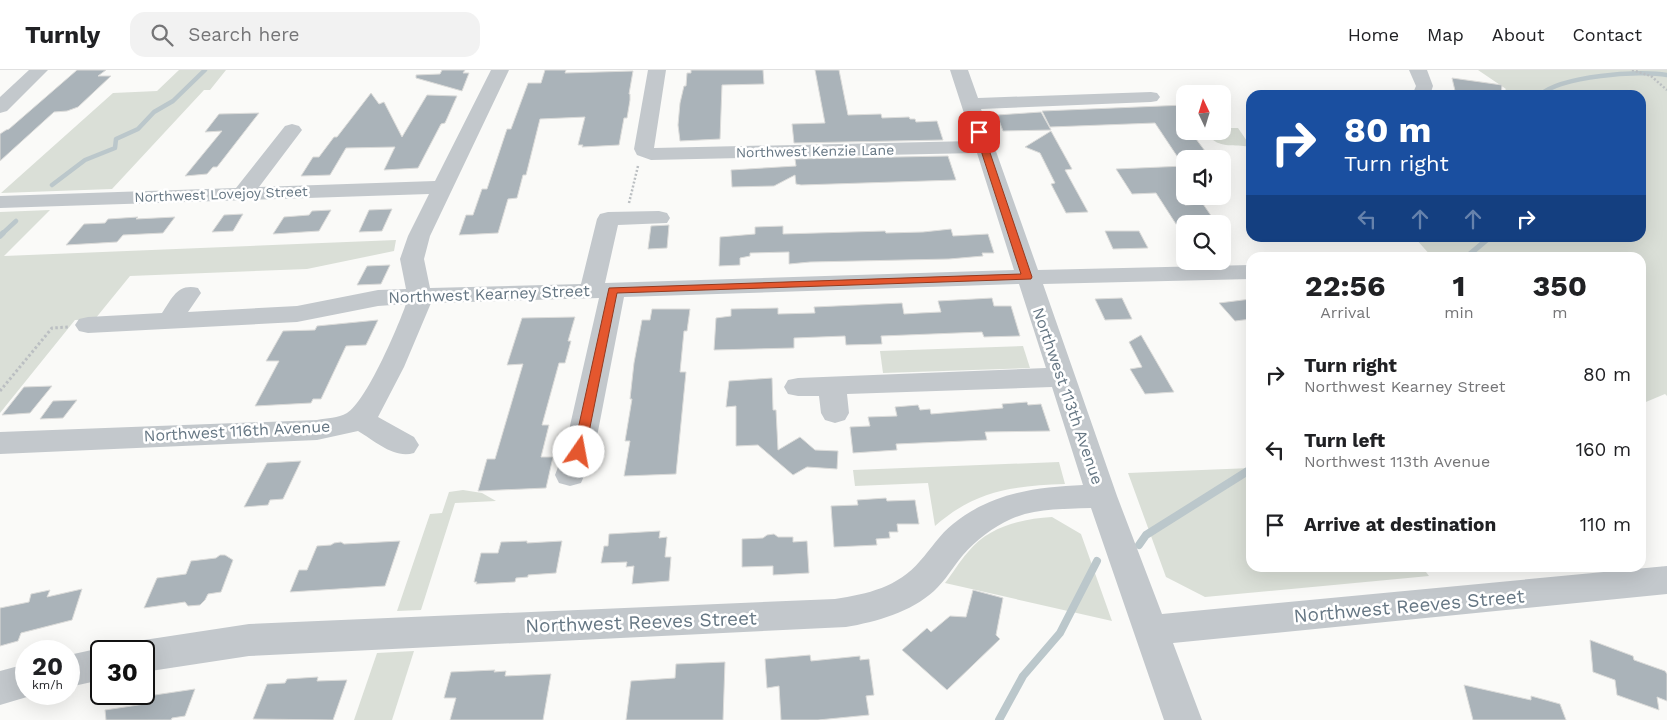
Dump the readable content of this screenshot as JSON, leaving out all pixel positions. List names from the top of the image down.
{
  "streets": {
    "street": [
      "Northwest Kenzie Lane",
      "Northwest Lovejoy Street",
      "Northwest Kearney Street",
      "Northwest 113th Avenue",
      "Northwest 116th Avenue",
      "Northwest Reeves Street"
    ]
  },
  "crossings": [
    ["Northwest Kenzie Lane", "Northwest 113th Avenue"],
    ["Northwest Kearney Street", "Northwest 113th Avenue"],
    ["Northwest 113th Avenue", "Northwest Reeves Street"]
  ],
  "north": "top",
  "page": {
    "header": "Turnly",
    "search": "Search here",
    "nav": [
      "Home",
      "Map",
      "About",
      "Contact"
    ],
    "turn": ["80 m", "Turn right"],
    "eta": [
      "22:56",
      "Arrival",
      "1",
      "min",
      "350",
      "m"
    ],
    "list": [
      {
        "name": "Turn right",
        "note": "Northwest Kearney Street",
        "value": "80 m"
      },
      {
        "name": "Turn left",
        "note": "Northwest 113th Avenue",
        "value": "160 m"
      },
      {
        "name": "Arrive at destination",
        "value": "110 m"
      }
    ],
    "speed": "20 km/h",
    "limit": "30"
  }
}
